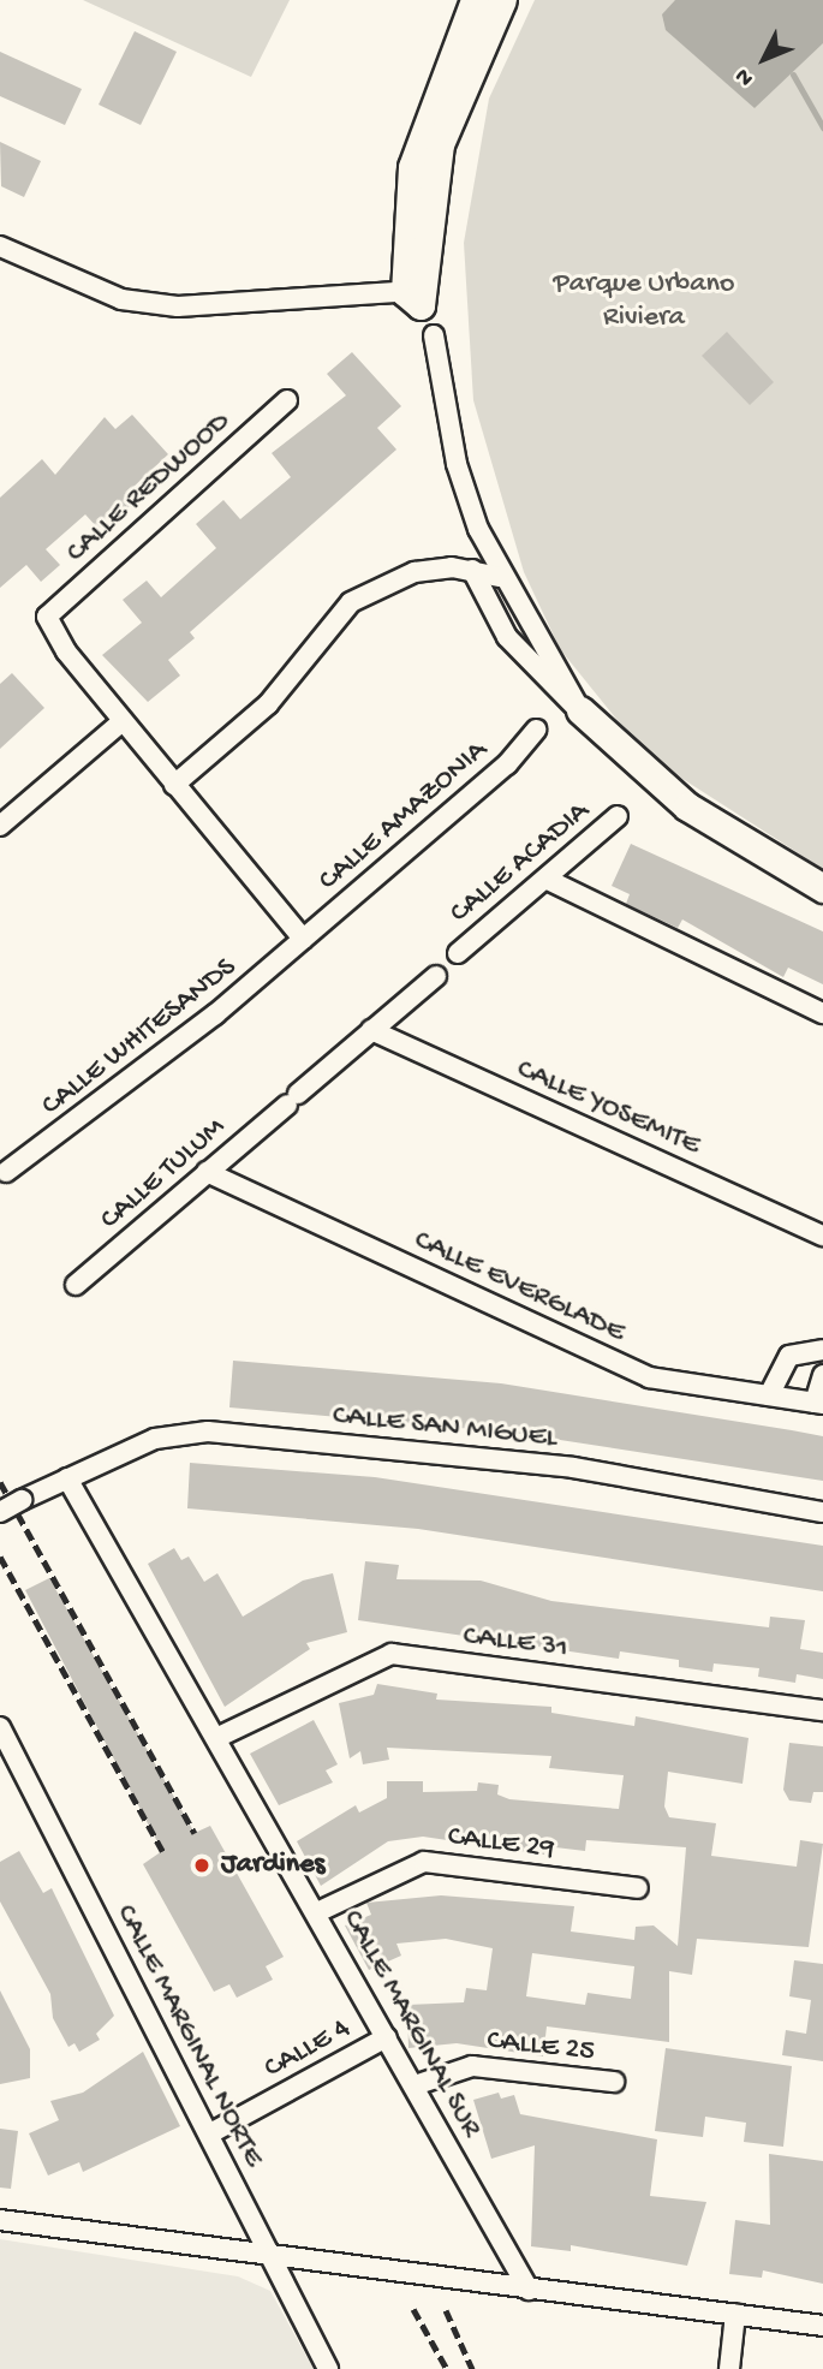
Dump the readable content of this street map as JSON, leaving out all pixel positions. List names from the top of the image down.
{
  "streets": {
    "street": [
      "CALLE REDWOOD",
      "CALLE AMAZONIA",
      "CALLE ACADIA",
      "CALLE WHITESANDS",
      "CALLE YOSEMITE",
      "CALLE TULUM",
      "CALLE EVERGLADE",
      "CALLE SAN MIGUEL",
      "CALLE 31",
      "CALLE 29",
      "CALLE MARGINAL SUR",
      "CALLE MARGINAL NORTE",
      "CALLE 25",
      "CALLE 4"
    ]
  },
  "crossings": [
    ["CALLE AMAZONIA", "CALLE WHITESANDS"],
    ["CALLE YOSEMITE", "CALLE TULUM"],
    ["CALLE TULUM", "CALLE EVERGLADE"],
    ["CALLE SAN MIGUEL", "CALLE MARGINAL SUR"],
    ["CALLE 31", "CALLE MARGINAL SUR"],
    ["CALLE 29", "CALLE MARGINAL SUR"],
    ["CALLE MARGINAL SUR", "CALLE 25"],
    ["CALLE MARGINAL SUR", "CALLE 4"],
    ["CALLE MARGINAL NORTE", "CALLE 4"]
  ],
  "parks": ["Parque Urbano Riviera"],
  "places": ["Jardines"],
  "north": "bottom left"
}
